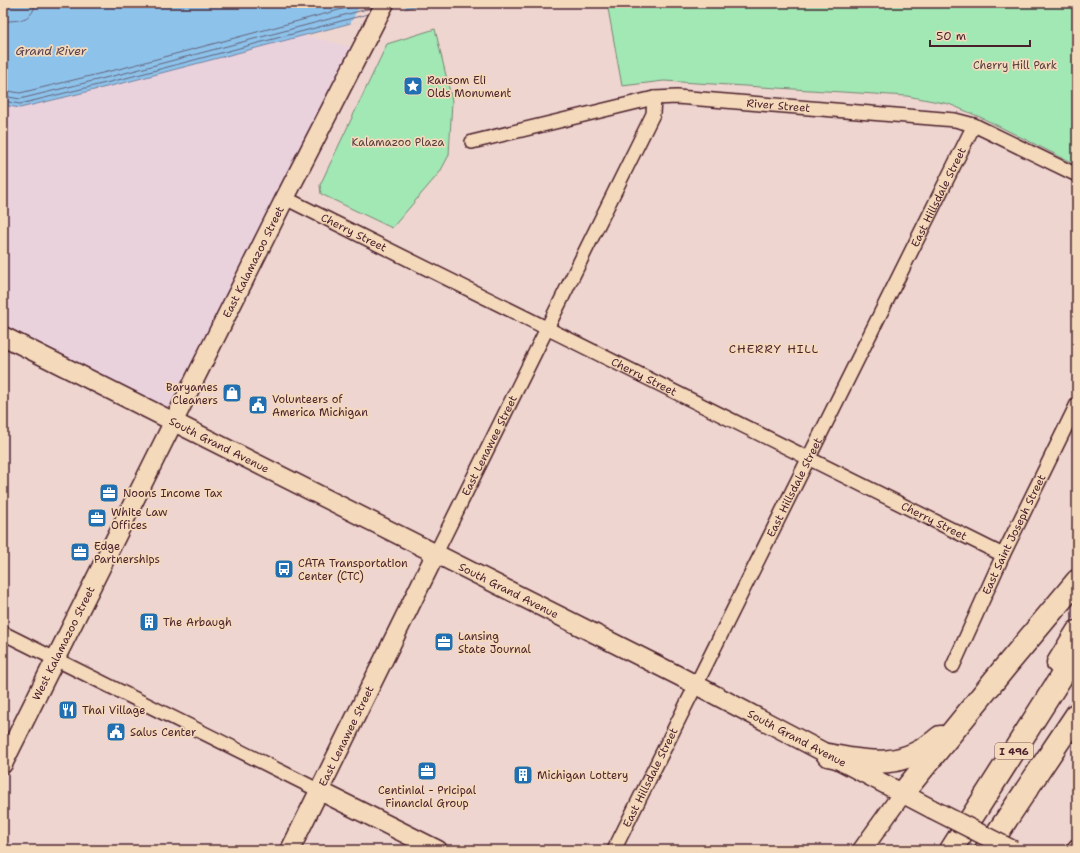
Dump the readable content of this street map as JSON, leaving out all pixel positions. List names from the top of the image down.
{
  "streets": {
    "highway": ["I 496"],
    "street": [
      "River Street",
      "East Hillsdale Street",
      "Cherry Street",
      "East Kalamazoo Street",
      "South Grand Avenue",
      "East Lenawee Street",
      "East Saint Joseph Street",
      "West Kalamazoo Street"
    ]
  },
  "crossings": [
    ["River Street", "East Hillsdale Street"],
    ["River Street", "East Lenawee Street"],
    ["East Hillsdale Street", "Cherry Street"],
    ["East Hillsdale Street", "South Grand Avenue"],
    ["Cherry Street", "East Kalamazoo Street"],
    ["Cherry Street", "East Lenawee Street"],
    ["Cherry Street", "East Saint Joseph Street"],
    ["East Kalamazoo Street", "South Grand Avenue"],
    ["East Kalamazoo Street", "West Kalamazoo Street"],
    ["South Grand Avenue", "East Lenawee Street"]
  ],
  "districts": ["CHERRY HILL"],
  "water": ["Grand River"],
  "parks": ["Cherry Hill Park", "Kalamazoo Plaza"],
  "places": {
    "place": ["Ransom Eli Olds Monument"],
    "shop": ["Baryames Cleaners"],
    "public building": ["Volunteers of America Michigan", "Salus Center"],
    "office": [
      "Noons Income Tax",
      "White Law Offices",
      "Edge Partnerships",
      "Lansing State Journal",
      "Centinial - Pricipal Financial Group"
    ],
    "bus stop": ["CATA Transportation Center (CTC)"],
    "building": ["The Arbaugh", "Michigan Lottery"],
    "restaurant": ["Thai Village"]
  },
  "scale_bar": "50 m"
}
